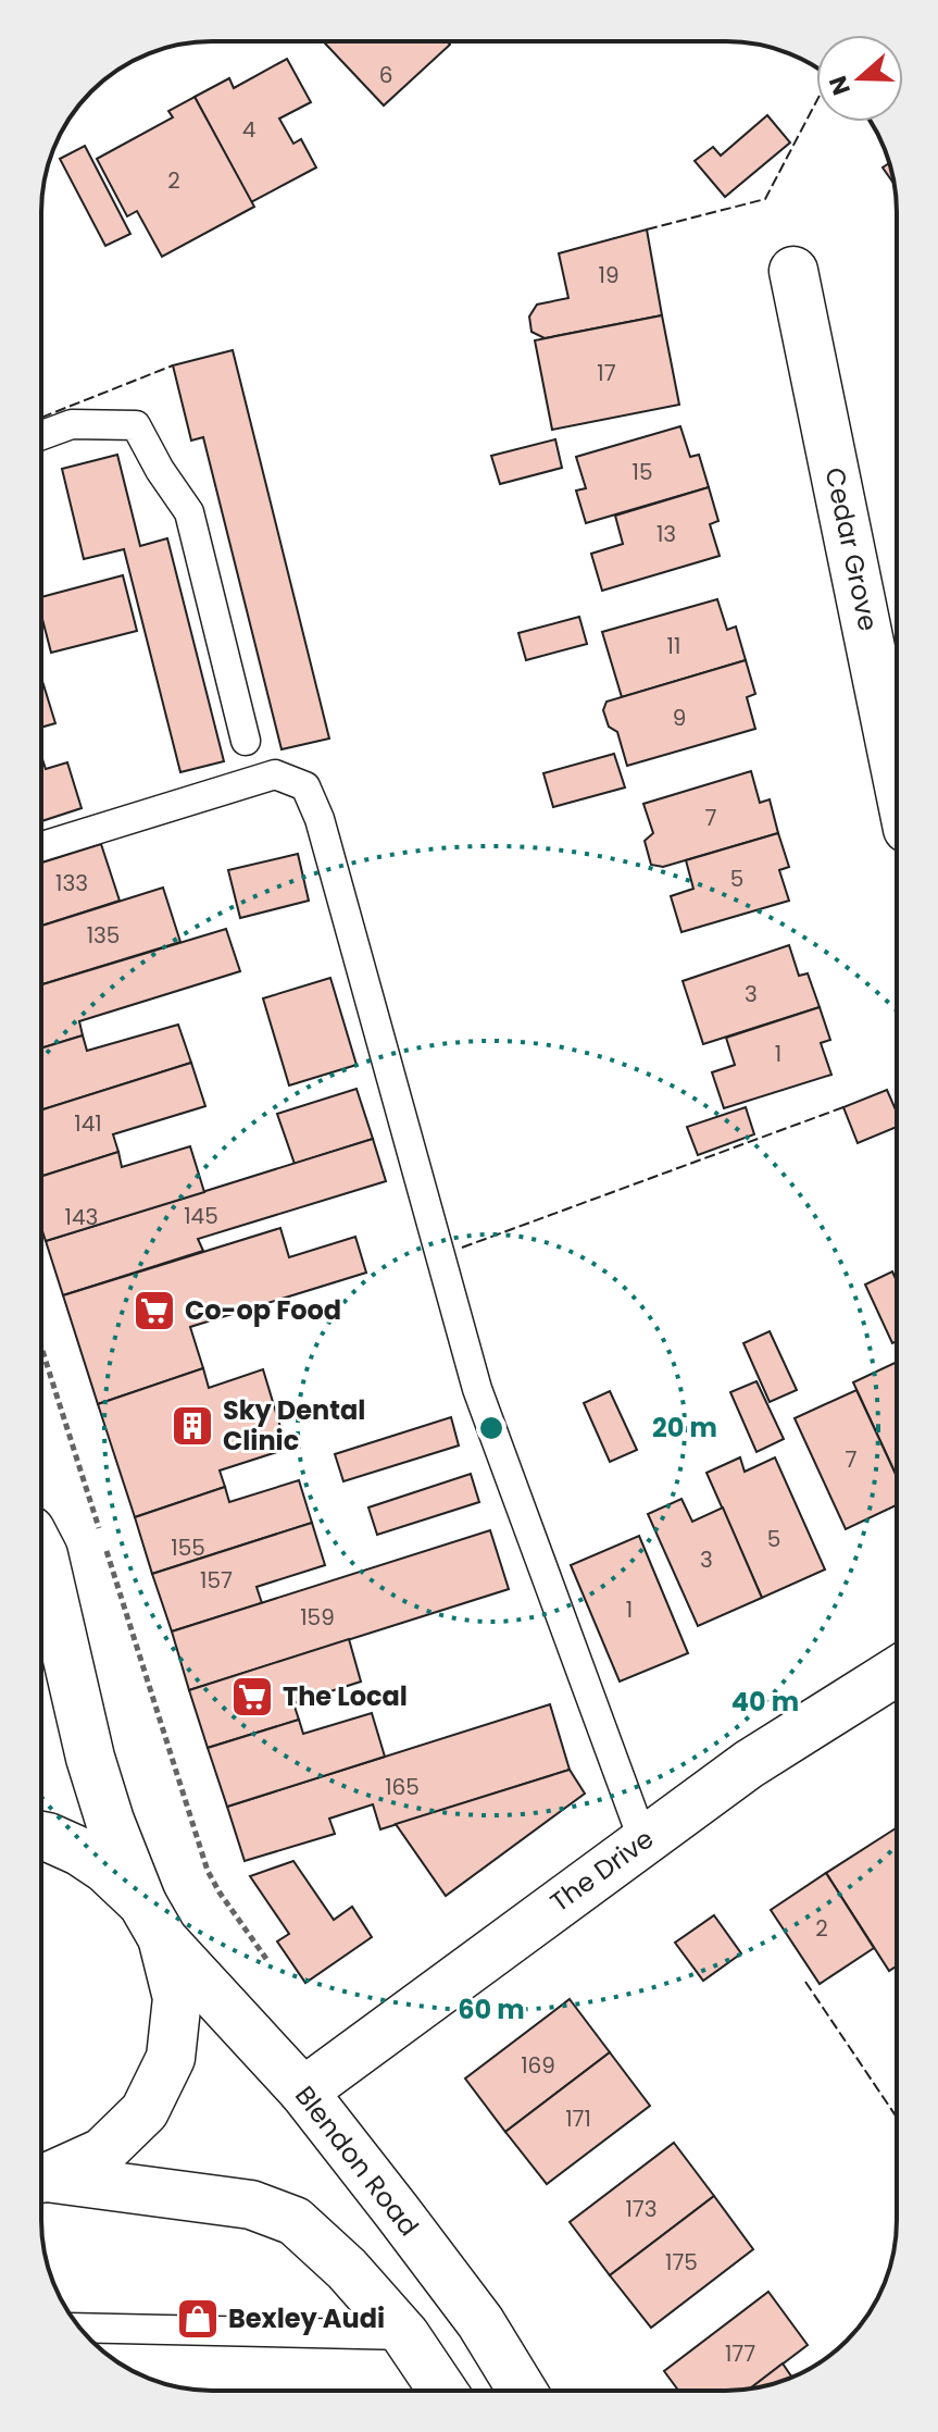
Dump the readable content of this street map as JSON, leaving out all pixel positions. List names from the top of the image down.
{
  "streets": {
    "main road": ["Cedar Grove", "The Drive", "Blendon Road"]
  },
  "crossings": [
    ["The Drive", "Blendon Road"]
  ],
  "places": {
    "supermarket": ["Co-op Food", "The Local"],
    "building": ["Sky Dental Clinic"],
    "shop": ["Bexley Audi"]
  },
  "house_numbers": [
    "6",
    "4",
    "2",
    "19",
    "17",
    "15",
    "13",
    "11",
    "9",
    "7",
    "5",
    "133",
    "135",
    "3",
    "1",
    "141",
    "145",
    "143",
    "7",
    "5",
    "155",
    "3",
    "157",
    "1",
    "159",
    "165",
    "2",
    "169",
    "171",
    "173",
    "175",
    "177"
  ],
  "north": "left",
  "rings": ["20 m", "40 m", "60 m"]
}
